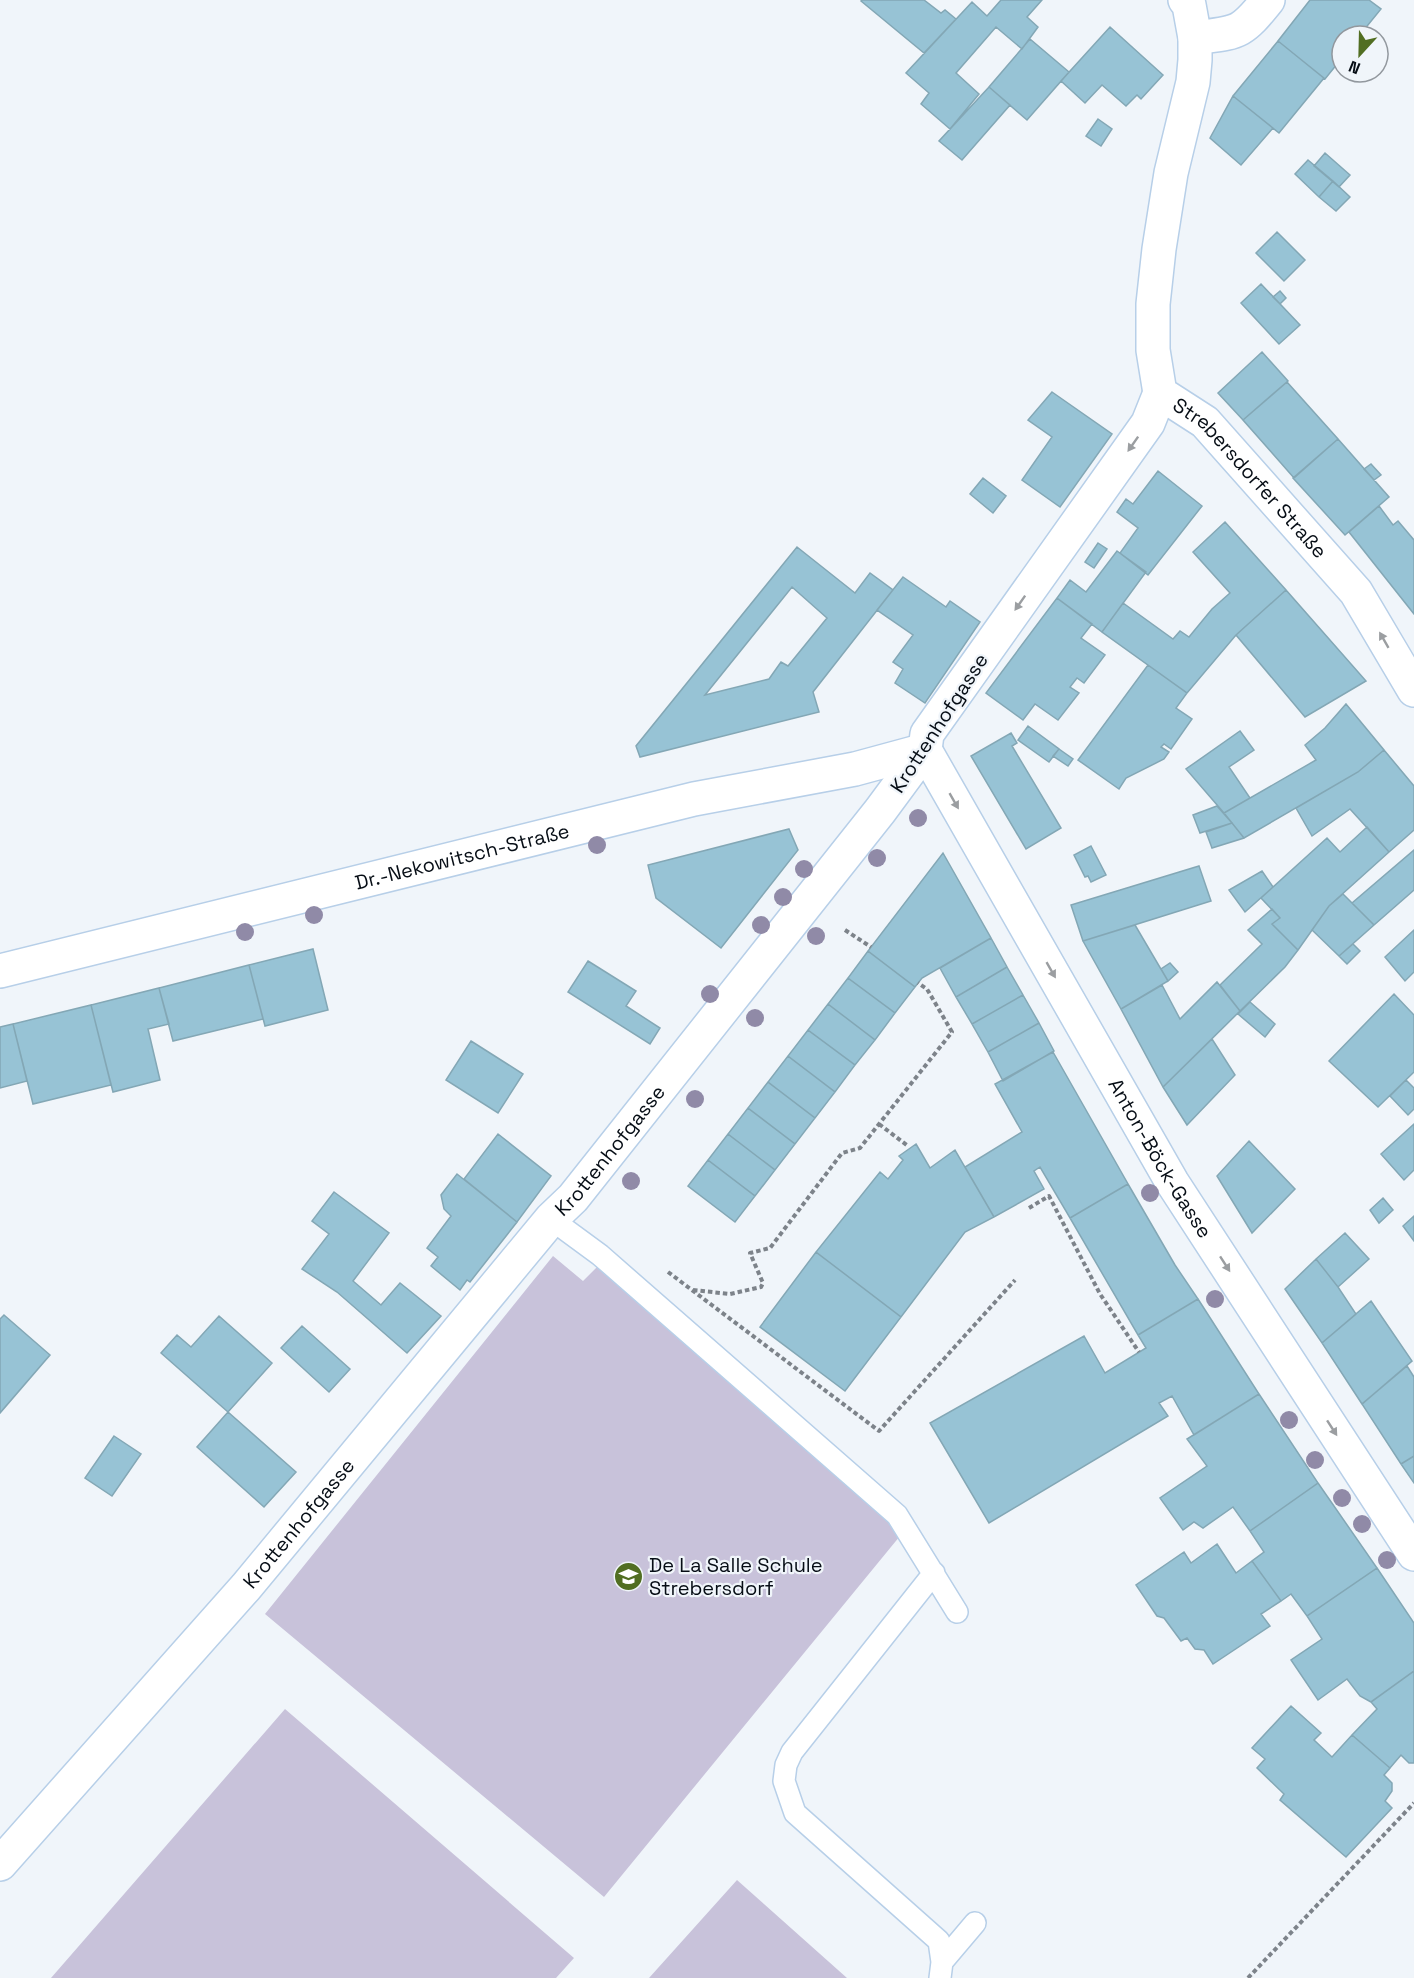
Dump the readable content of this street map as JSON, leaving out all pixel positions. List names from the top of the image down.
{
  "streets": {
    "main road": [
      "Strebersdorfer Straße",
      "Krottenhofgasse",
      "Dr.-Nekowitsch-Straße",
      "Anton-Böck-Gasse"
    ]
  },
  "crossings": [
    ["Strebersdorfer Straße", "Krottenhofgasse"],
    ["Krottenhofgasse", "Dr.-Nekowitsch-Straße"],
    ["Krottenhofgasse", "Anton-Böck-Gasse"],
    ["Dr.-Nekowitsch-Straße", "Anton-Böck-Gasse"]
  ],
  "one_way": ["Strebersdorfer Straße", "Anton-Böck-Gasse"],
  "places": {
    "school or university": ["De La Salle Schule Strebersdorf"]
  },
  "north": "bottom"
}
